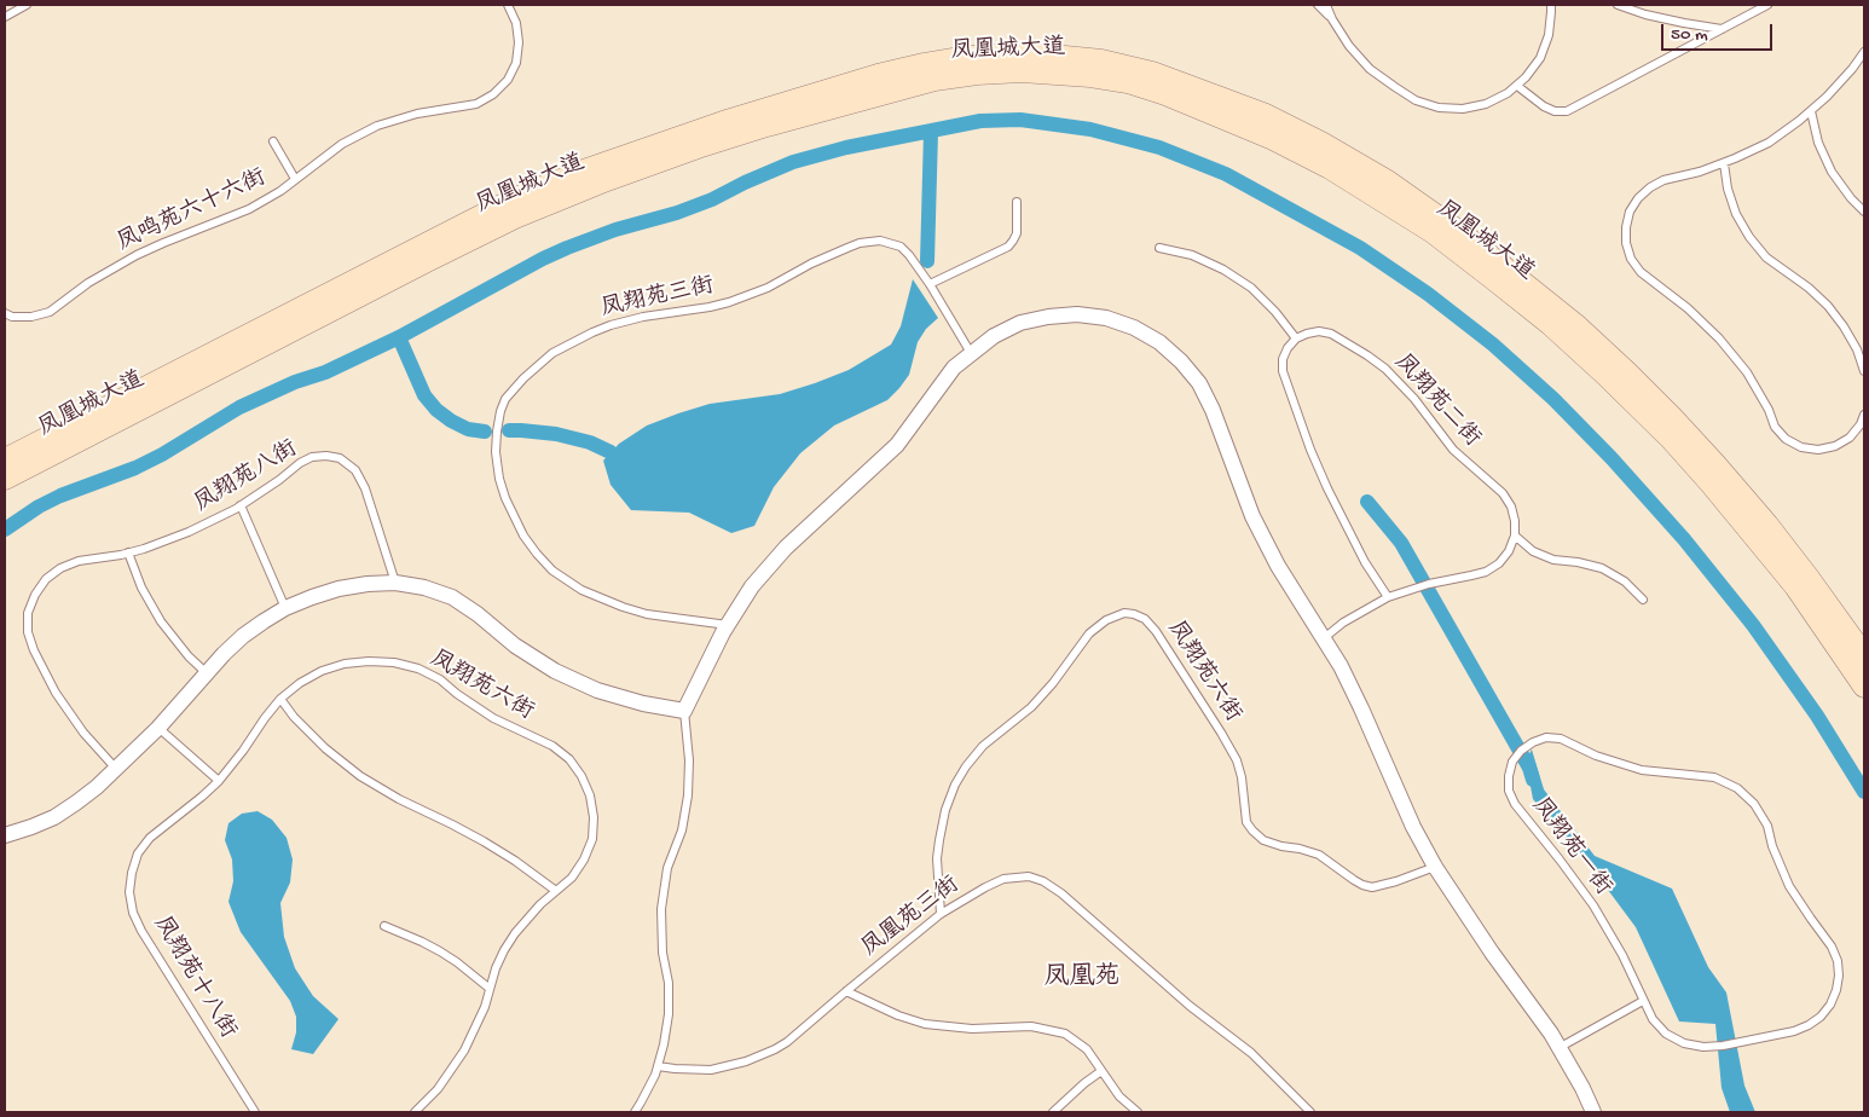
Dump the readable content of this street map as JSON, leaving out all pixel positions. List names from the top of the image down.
{
  "streets": {
    "main road": ["凤凰城大道"],
    "lane": [
      "凤鸣苑六十六街",
      "凤翔苑三街",
      "凤翔苑二街",
      "凤翔苑八街",
      "凤翔苑六街",
      "凤翔苑一街",
      "凤凰苑三街",
      "凤翔苑十八街"
    ]
  },
  "crossings": [
    ["凤翔苑六街", "凤凰苑三街"],
    ["凤翔苑六街", "凤翔苑十八街"]
  ],
  "districts": ["凤凰苑"],
  "scale_bar": "50 m"
}
